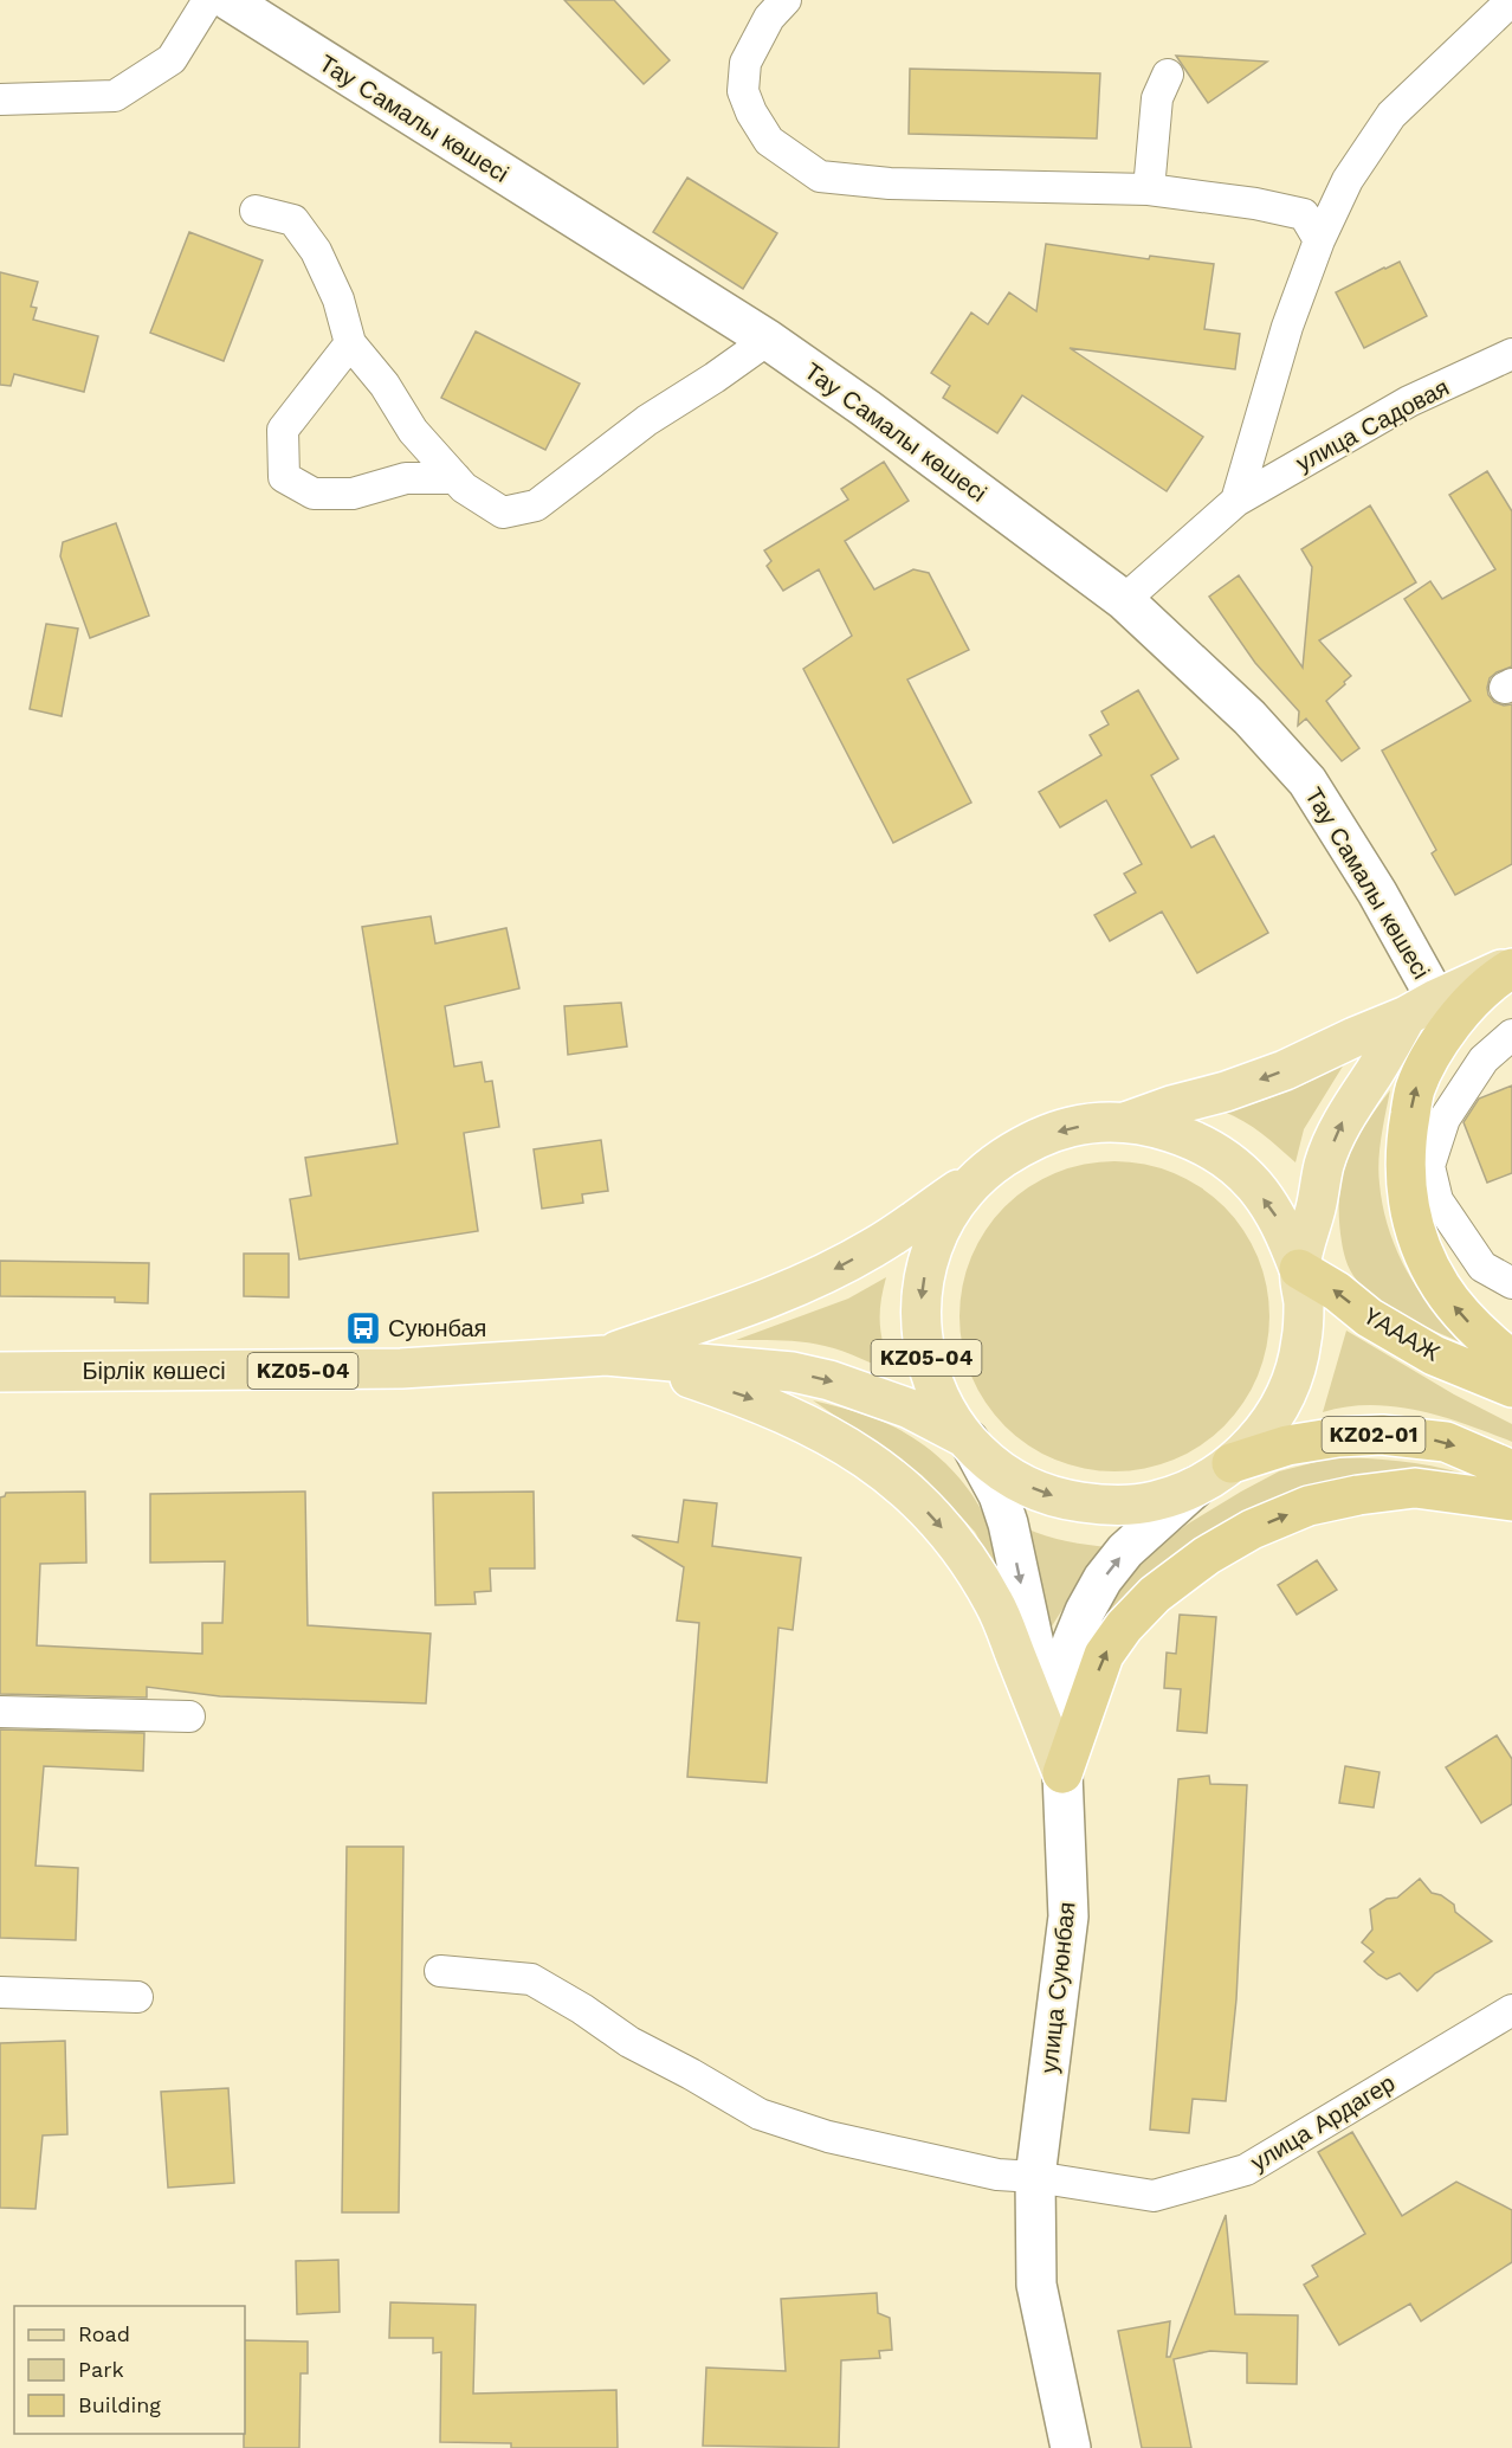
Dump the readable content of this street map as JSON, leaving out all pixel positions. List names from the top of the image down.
{
  "streets": {
    "highway": ["ҮАААЖ", "KZ02-01"],
    "main road": ["KZ05-04", "Бірлік көшесі"],
    "street": [
      "Тау Самалы көшесі",
      "улица Садовая",
      "улица Суюнбая",
      "улица Ардагер"
    ]
  },
  "crossings": [
    ["Тау Самалы көшесі", "улица Садовая"],
    ["Тау Самалы көшесі", "KZ05-04"],
    ["ҮАААЖ", "KZ05-04"],
    ["KZ05-04", "Бірлік көшесі"],
    ["KZ05-04", "KZ02-01"],
    ["KZ05-04", "улица Суюнбая"],
    ["улица Суюнбая", "улица Ардагер"]
  ],
  "one_way": ["ҮАААЖ"],
  "places": {
    "bus stop": ["Суюнбая"]
  },
  "legend": ["Road", "Park", "Building"]
}
